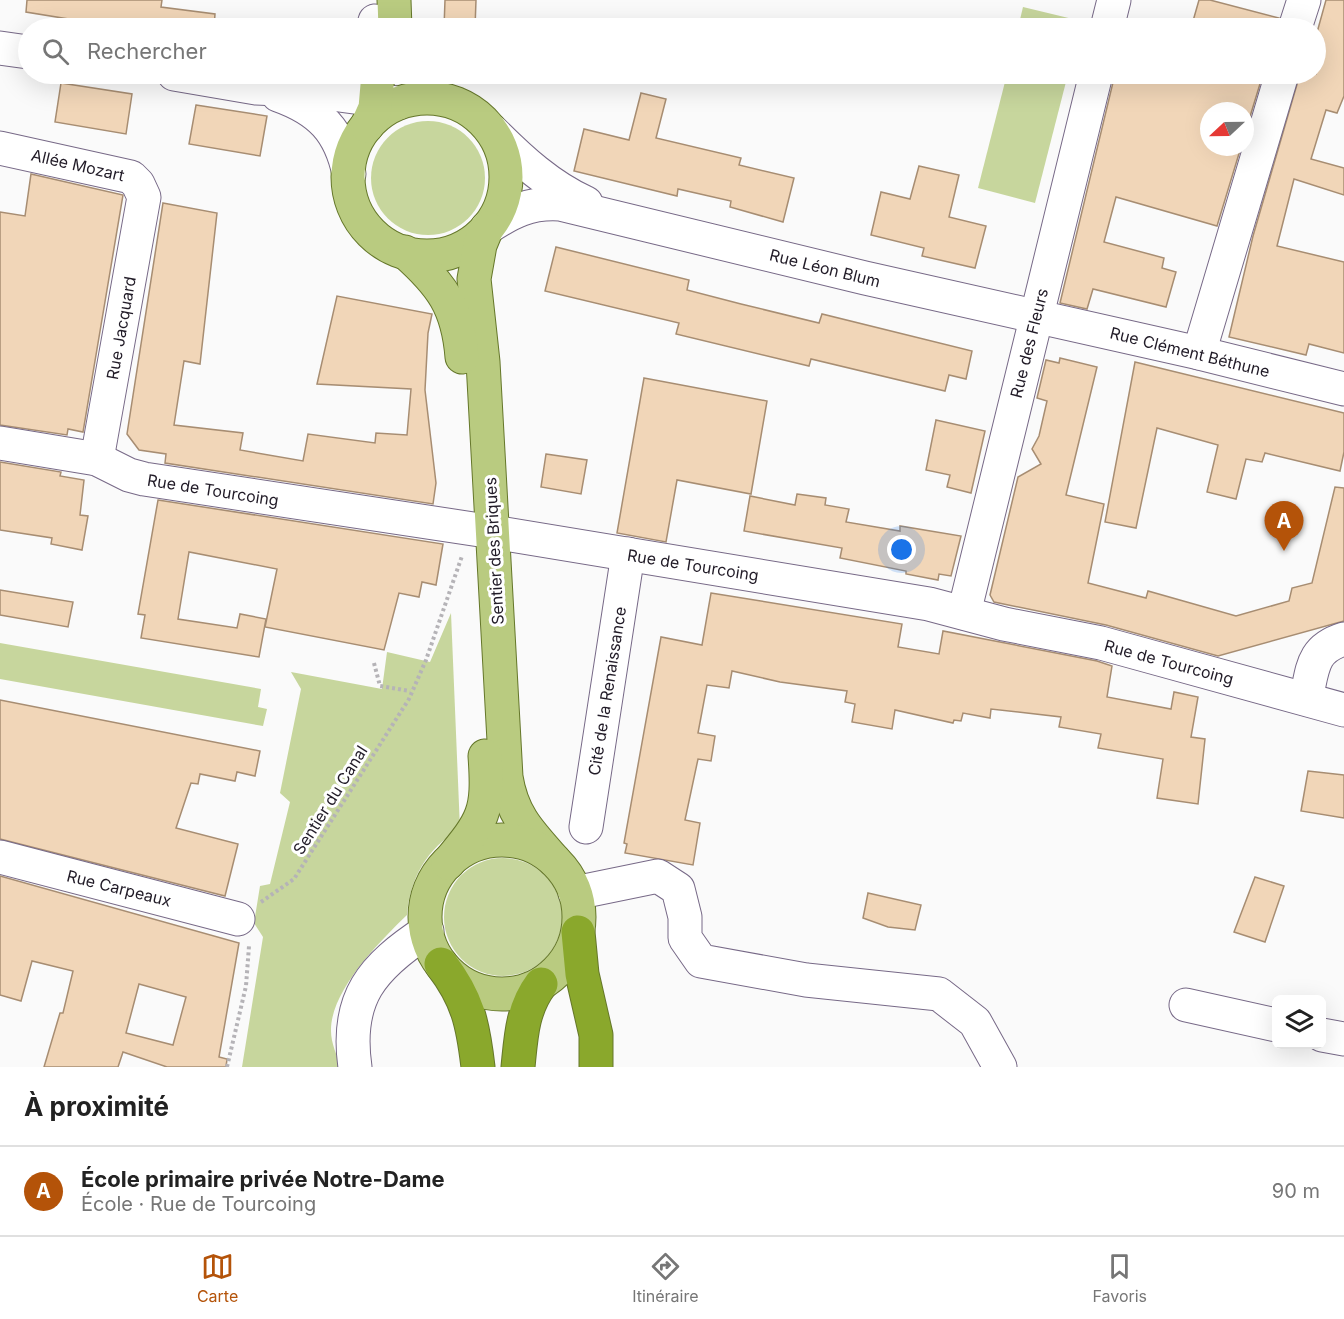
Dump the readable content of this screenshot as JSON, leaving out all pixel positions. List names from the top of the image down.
{
  "streets": {
    "main road": ["Sentier des Briques"],
    "street": [
      "Allée Mozart",
      "Rue Léon Blum",
      "Rue Jacquard",
      "Rue des Fleurs",
      "Rue Clément Béthune",
      "Rue de Tourcoing",
      "Cité de la Renaissance",
      "Rue Carpeaux"
    ],
    "path": ["Sentier du Canal"]
  },
  "crossings": [
    ["Allée Mozart", "Rue Jacquard"],
    ["Rue Léon Blum", "Rue des Fleurs"],
    ["Rue Léon Blum", "Rue Clément Béthune"],
    ["Rue Léon Blum", "Sentier des Briques"],
    ["Rue Jacquard", "Rue de Tourcoing"],
    ["Rue des Fleurs", "Rue Clément Béthune"],
    ["Rue des Fleurs", "Rue de Tourcoing"],
    ["Rue de Tourcoing", "Sentier des Briques"],
    ["Rue de Tourcoing", "Cité de la Renaissance"],
    ["Rue de Tourcoing", "Sentier du Canal"],
    ["Sentier des Briques", "Sentier du Canal"],
    ["Sentier du Canal", "Rue Carpeaux"]
  ],
  "north": "left",
  "page": {
    "search": "Rechercher",
    "pins": "A",
    "heading": "À proximité",
    "list": [
      {
        "mark": "A",
        "name": "École primaire privée Notre-Dame",
        "note": "École · Rue de Tourcoing",
        "value": "90 m"
      }
    ],
    "nav": ["Carte", "Itinéraire", "Favoris"]
  }
}
